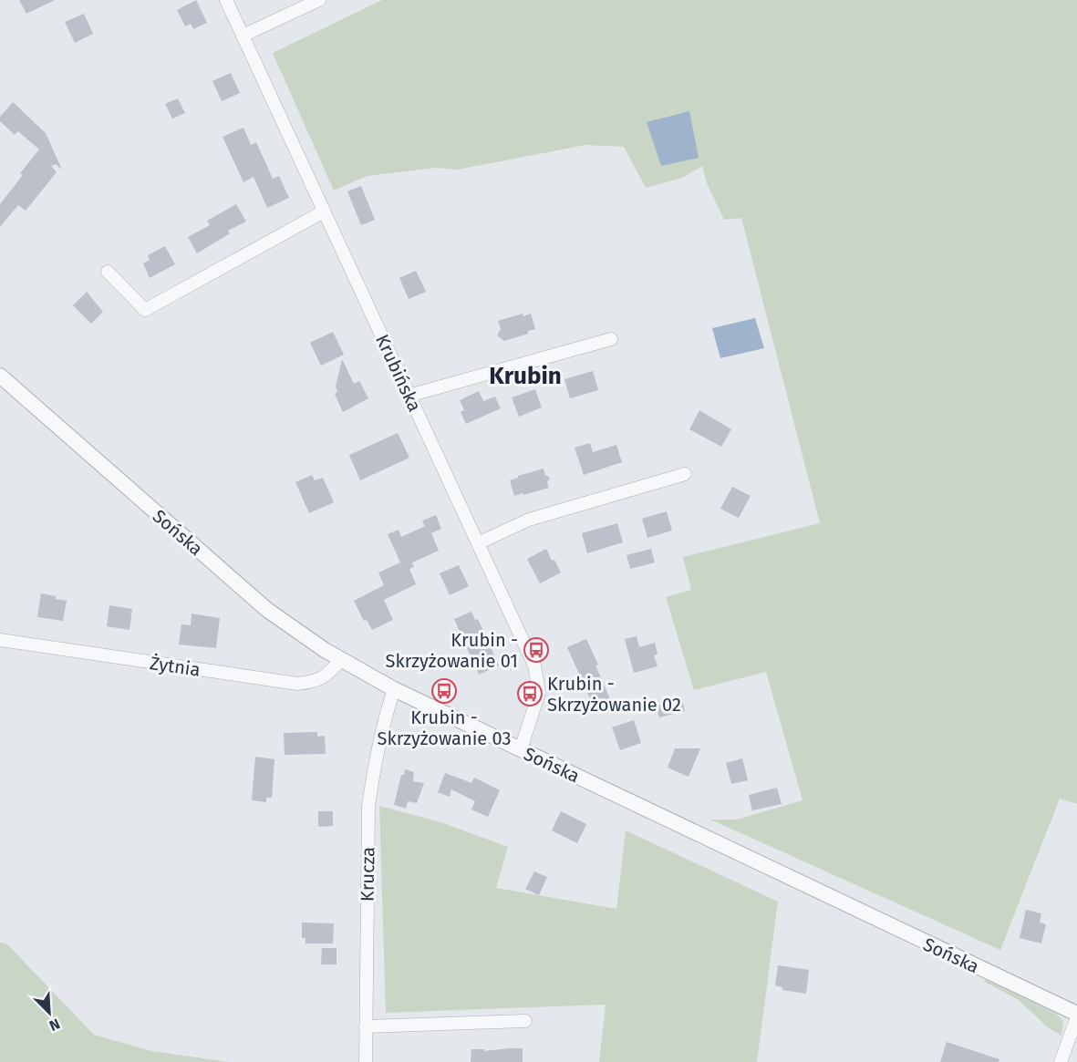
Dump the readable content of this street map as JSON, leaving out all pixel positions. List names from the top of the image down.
{
  "streets": {
    "street": [
      "Krubińska",
      "Sońska",
      "Żytnia",
      "Krucza"
    ]
  },
  "crossings": [
    ["Krubińska", "Sońska"],
    ["Sońska", "Żytnia"],
    ["Sońska", "Krucza"]
  ],
  "districts": ["Krubin"],
  "places": {
    "bus stop": ["Krubin - Skrzyżowanie 01", "Krubin - Skrzyżowanie 03", "Krubin - Skrzyżowanie 02"]
  },
  "north": "bottom right"
}
